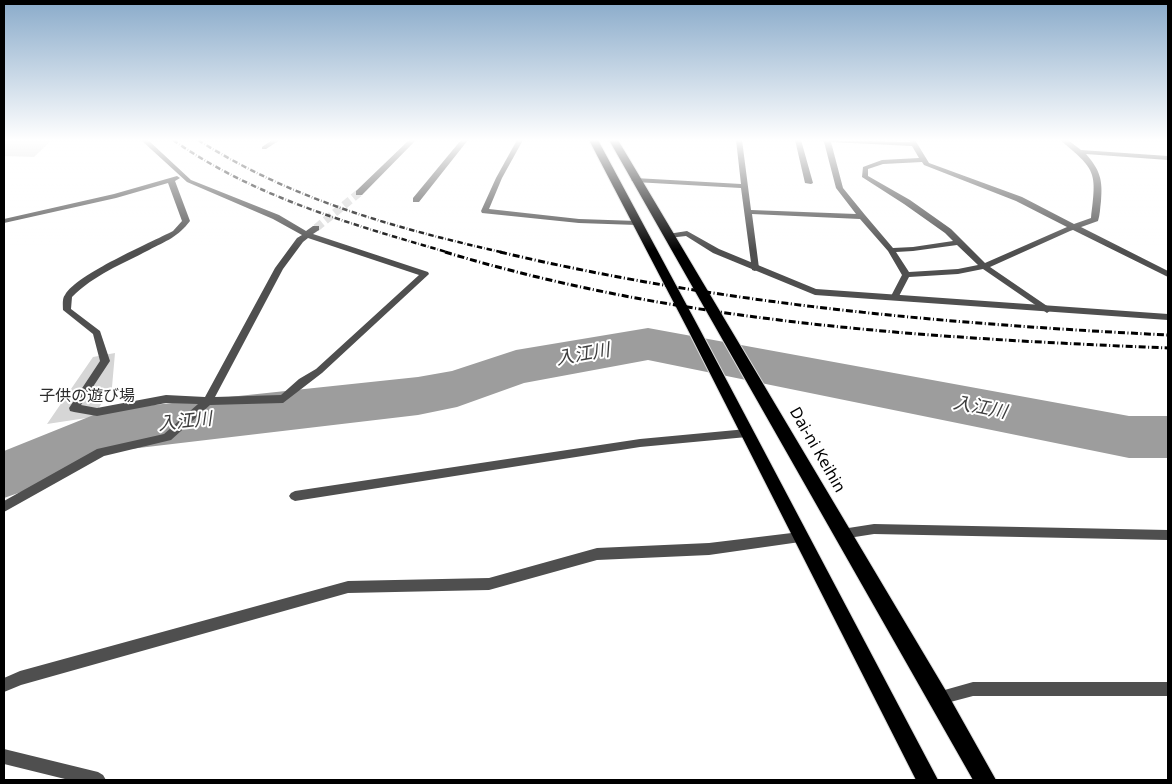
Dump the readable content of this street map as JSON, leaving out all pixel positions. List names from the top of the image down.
{
  "streets": {
    "highway": ["Dai-ni Keihin"]
  },
  "water": ["入江川"],
  "parks": ["子供の遊び場"]
}
